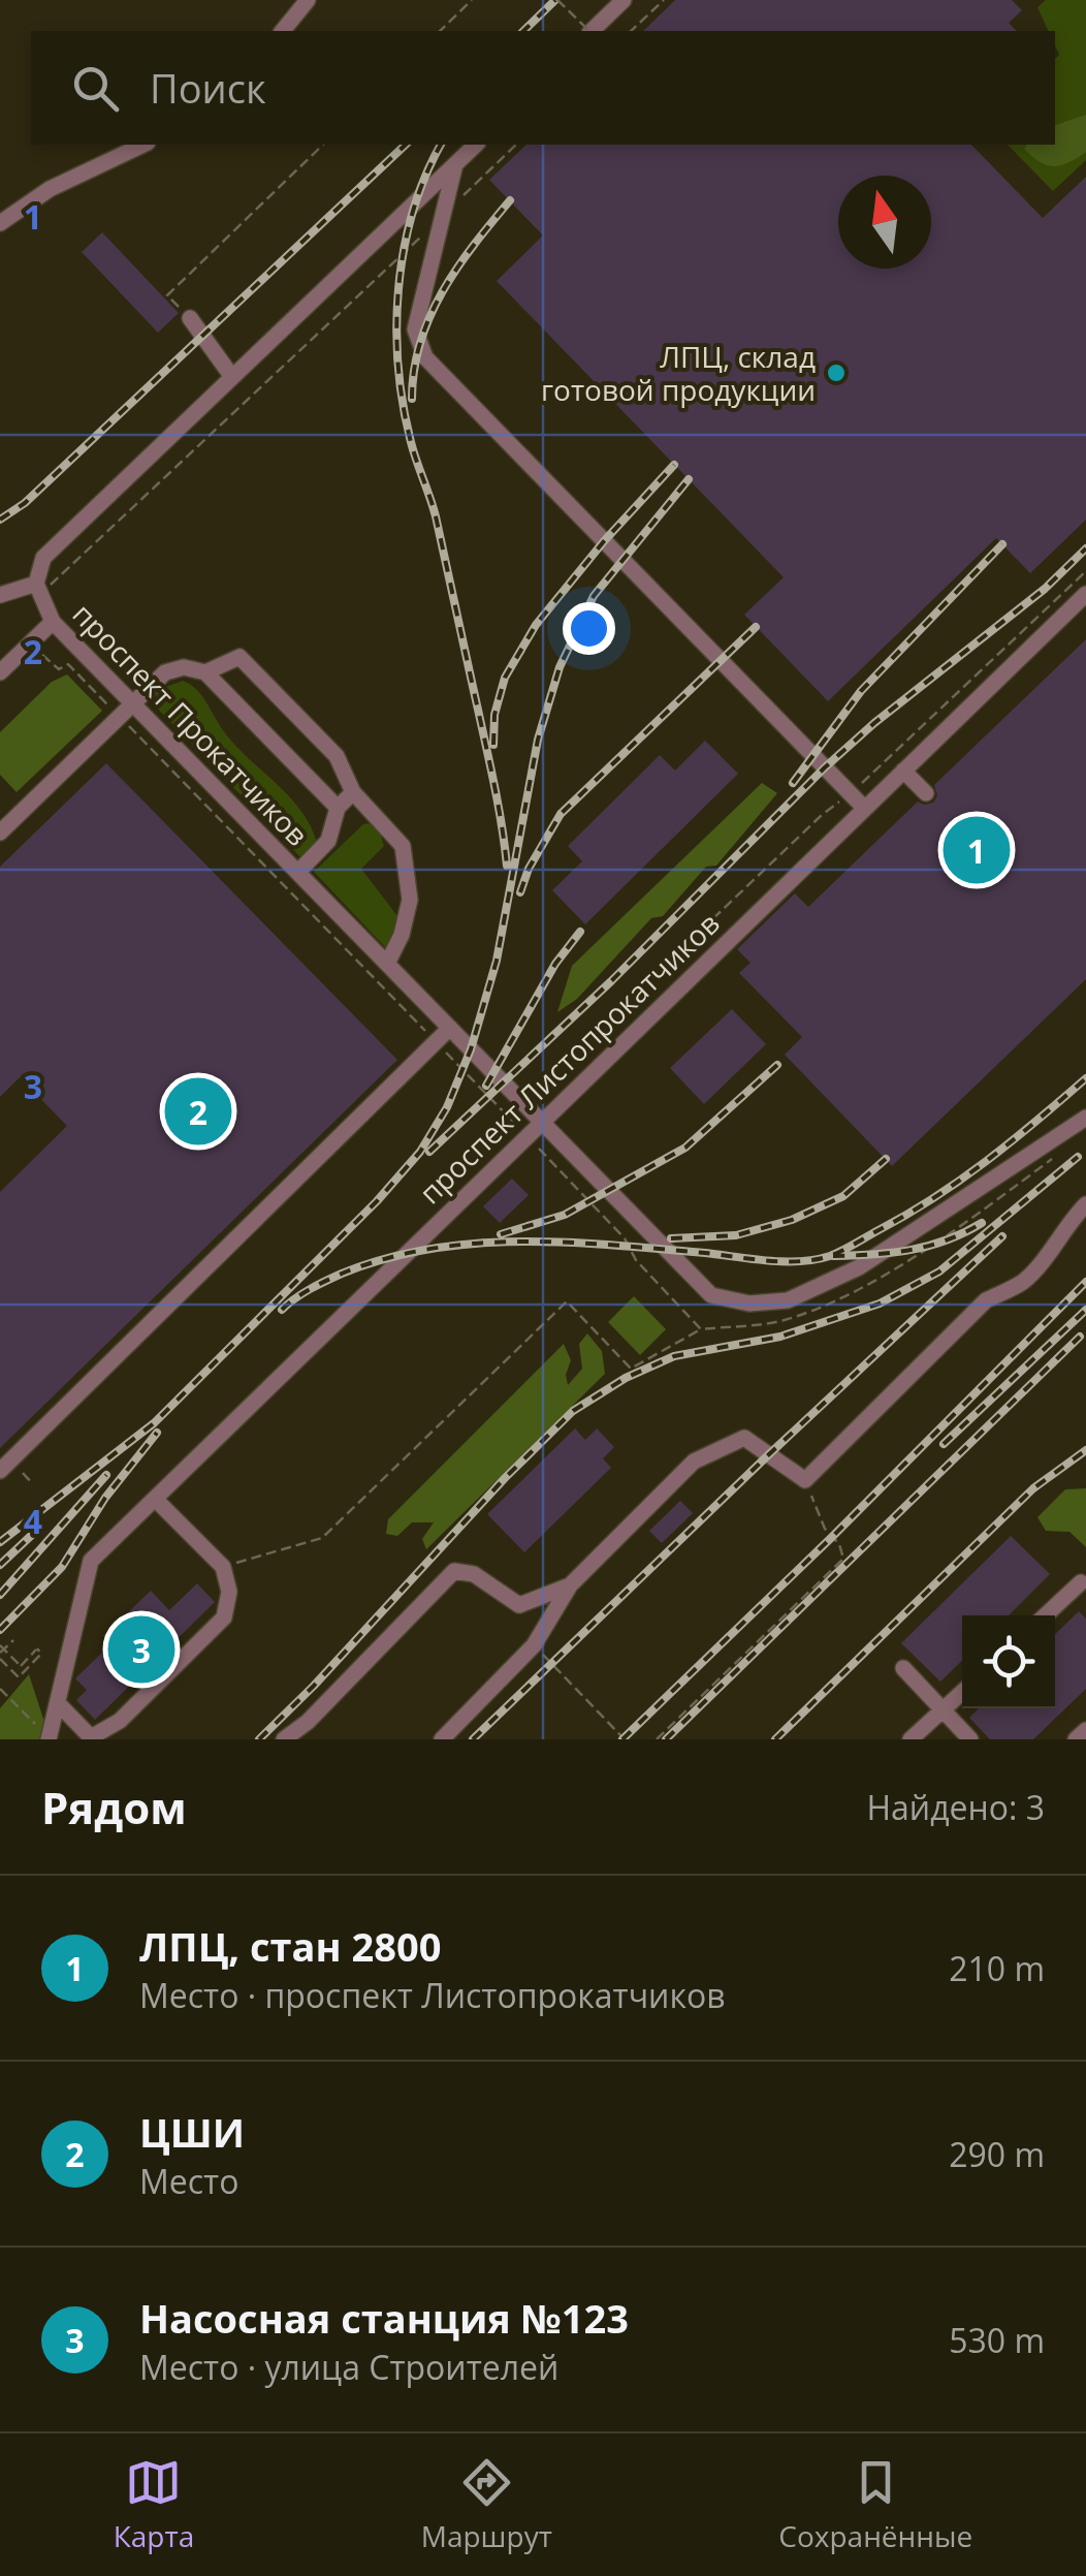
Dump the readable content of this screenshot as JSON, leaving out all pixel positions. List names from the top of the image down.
{
  "streets": {
    "street": ["проспект Прокатчиков", "проспект Листопрокатчиков"]
  },
  "crossings": [
    ["проспект Прокатчиков", "проспект Листопрокатчиков"]
  ],
  "places": ["ЛПЦ, склад готовой продукции"],
  "north": "top",
  "page": {
    "search": "Поиск",
    "pins": ["1", "2", "3"],
    "heading": ["Рядом", "Найдено: 3"],
    "list": [
      {
        "mark": "1",
        "name": "ЛПЦ, стан 2800",
        "note": "Место · проспект Листопрокатчиков",
        "value": "210 m"
      },
      {
        "mark": "2",
        "name": "ЦШИ",
        "note": "Место",
        "value": "290 m"
      },
      {
        "mark": "3",
        "name": "Насосная станция №123",
        "note": "Место · улица Строителей",
        "value": "530 m"
      }
    ],
    "nav": ["Карта", "Маршрут", "Сохранённые"]
  },
  "grid": {
    "rows": [
      "1",
      "2",
      "3",
      "4"
    ]
  }
}
